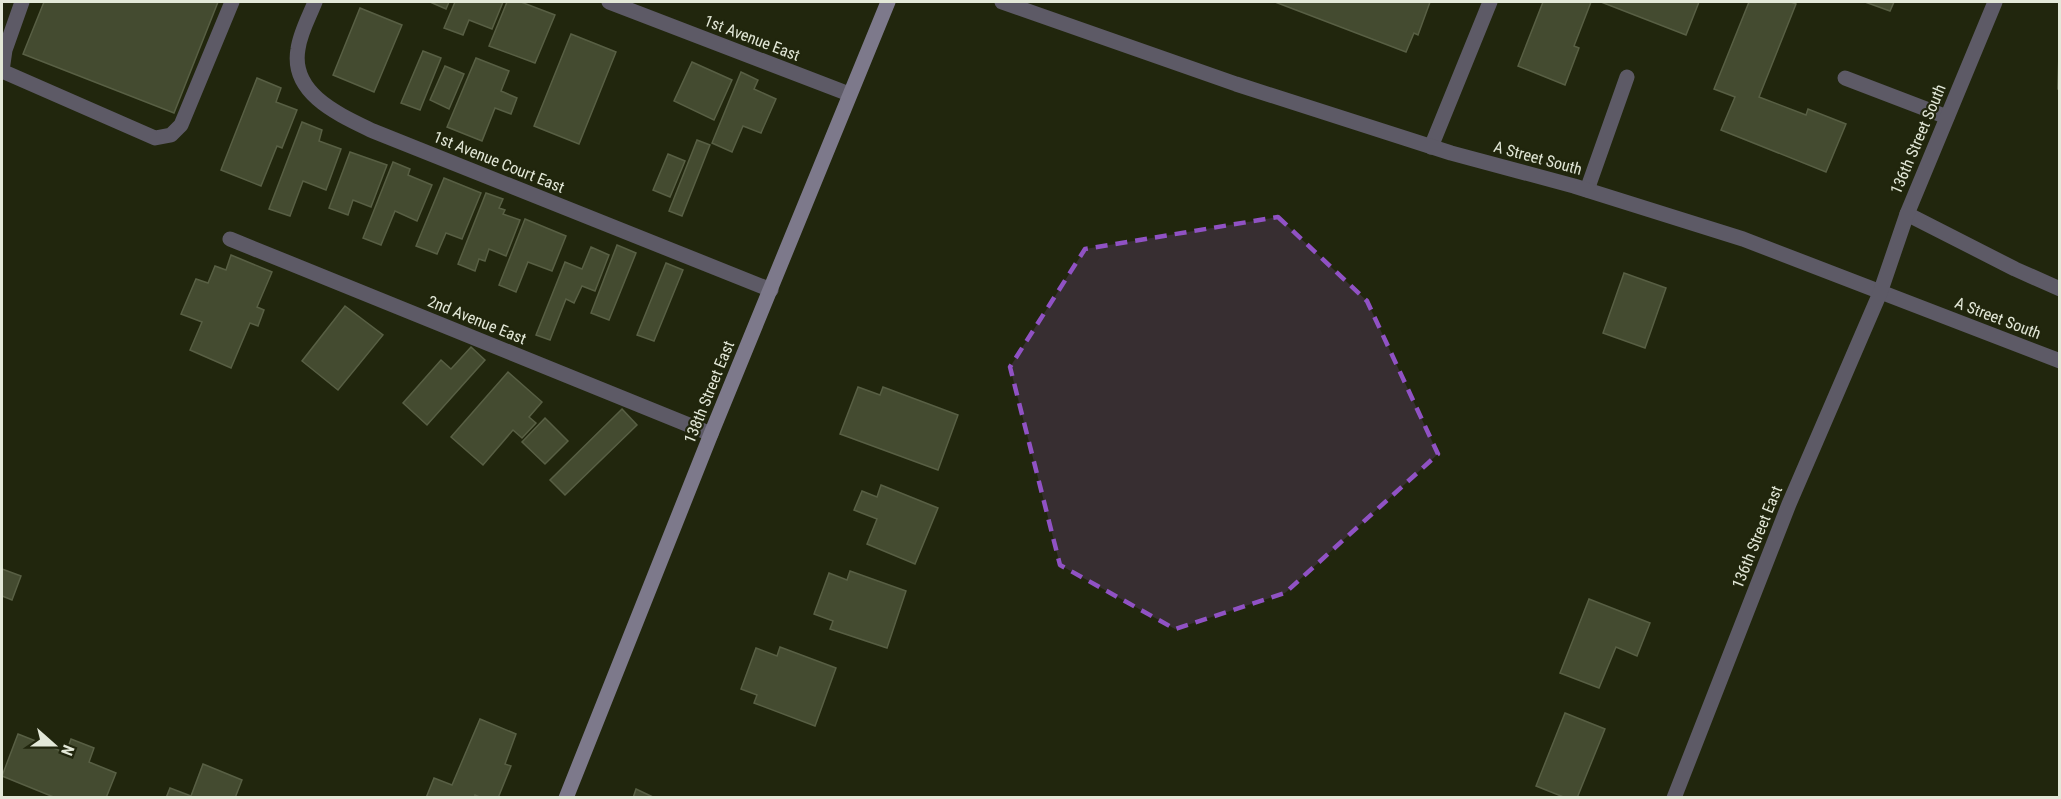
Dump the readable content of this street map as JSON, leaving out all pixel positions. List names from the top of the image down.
{
  "streets": {
    "street": [
      "1st Avenue East",
      "136th Street South",
      "A Street South",
      "1st Avenue Court East",
      "2nd Avenue East",
      "138th Street East",
      "136th Street East"
    ]
  },
  "crossings": [
    ["1st Avenue East", "138th Street East"],
    ["136th Street South", "A Street South"],
    ["136th Street South", "136th Street East"],
    ["A Street South", "136th Street East"],
    ["1st Avenue Court East", "138th Street East"],
    ["2nd Avenue East", "138th Street East"]
  ],
  "north": "right"
}
